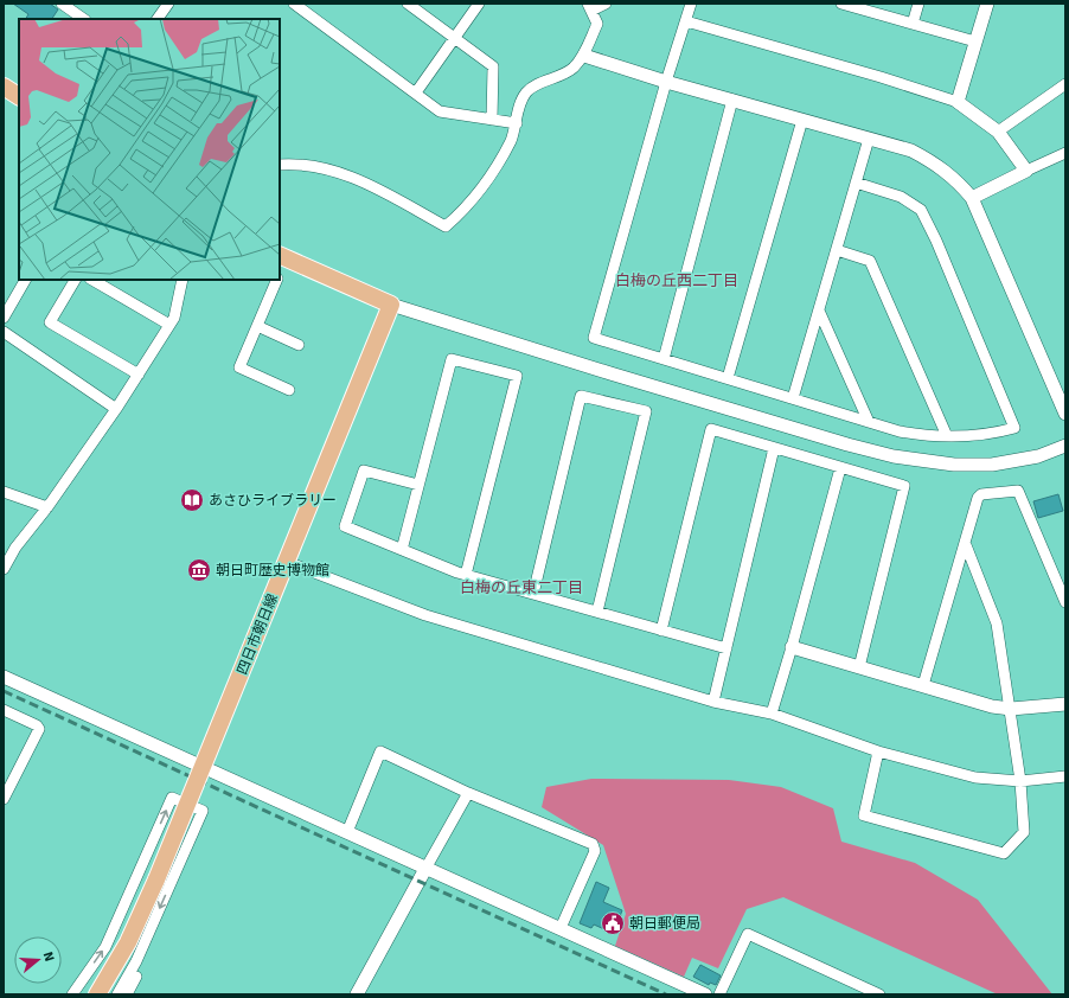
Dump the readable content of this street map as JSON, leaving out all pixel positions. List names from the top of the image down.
{
  "streets": {
    "main road": ["四日市朝日線"]
  },
  "districts": ["白梅の丘西二丁目", "白梅の丘東二丁目"],
  "places": {
    "library": ["あさひライブラリー"],
    "museum": ["朝日町歴史博物館"],
    "public building": ["朝日郵便局"]
  },
  "north": "right"
}
